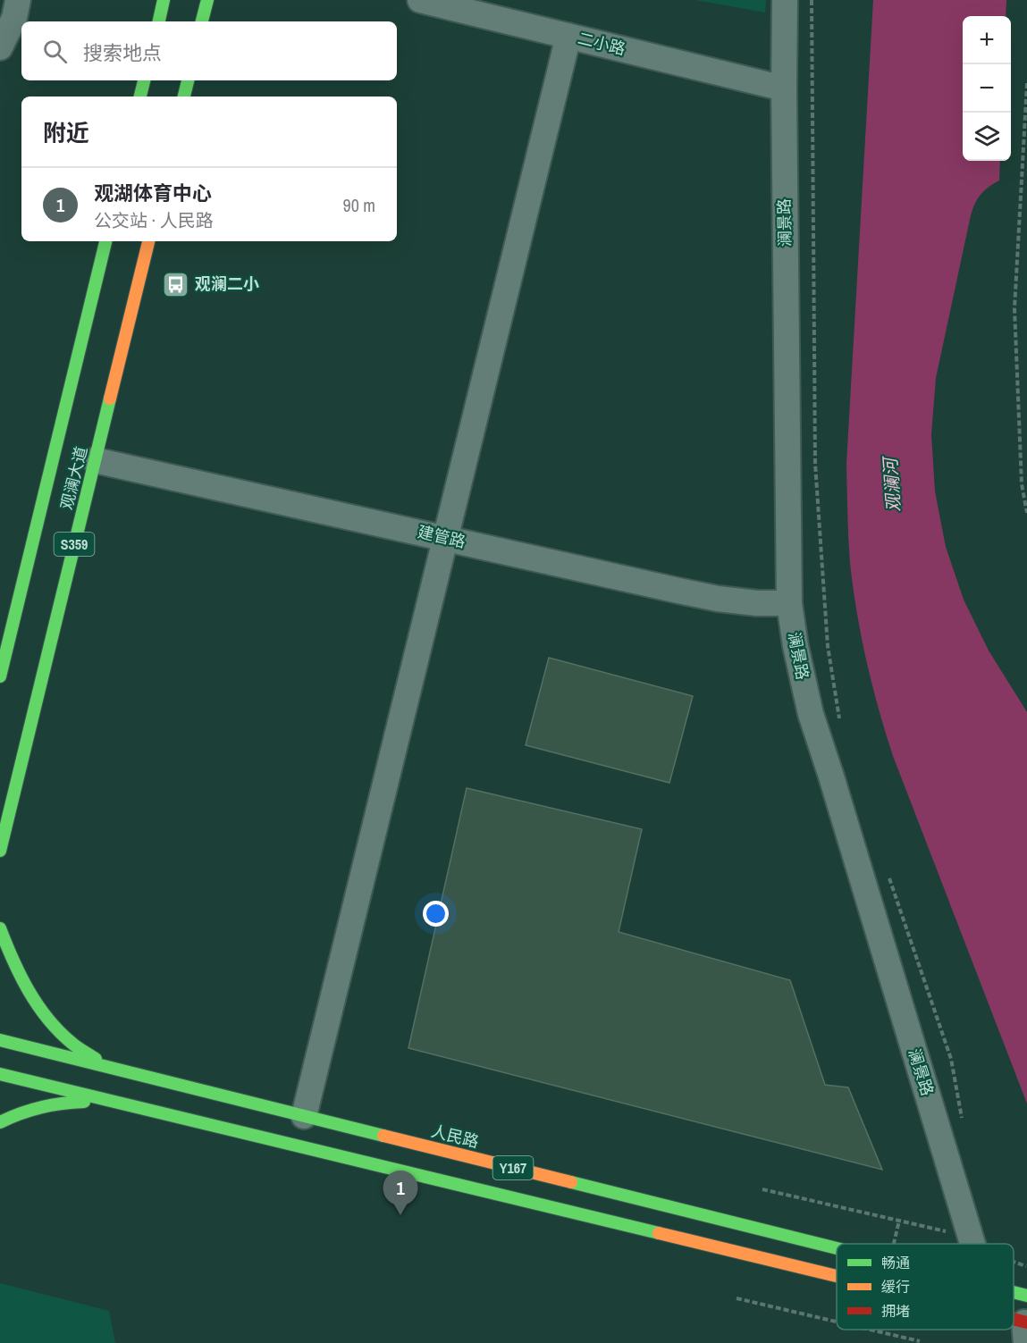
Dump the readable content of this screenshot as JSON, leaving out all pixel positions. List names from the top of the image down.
{
  "streets": {
    "main road": [
      "观澜大道",
      "S359",
      "人民路",
      "Y167"
    ],
    "street": ["二小路", "澜景路", "建管路"]
  },
  "crossings": [
    ["二小路", "澜景路"],
    ["澜景路", "建管路"],
    ["观澜大道", "建管路"]
  ],
  "water": ["观澜河"],
  "places": {
    "bus stop": ["观澜二小"]
  },
  "legend": ["畅通", "缓行", "拥堵"],
  "page": {
    "map_buttons": ["+", "−"],
    "search": "搜索地点",
    "heading": "附近",
    "list": [
      {
        "mark": "1",
        "name": "观湖体育中心",
        "note": "公交站 · 人民路",
        "value": "90 m"
      }
    ],
    "pins": "1"
  }
}
